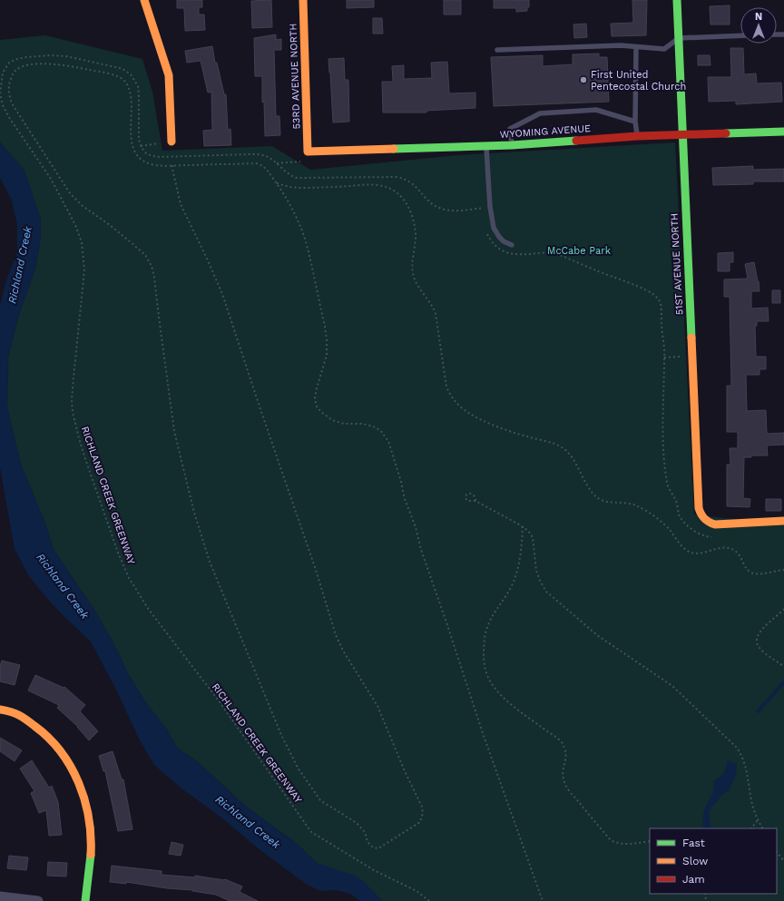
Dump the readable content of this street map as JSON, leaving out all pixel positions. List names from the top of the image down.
{
  "streets": {
    "street": ["53RD AVENUE NORTH", "WYOMING AVENUE", "51ST AVENUE NORTH"],
    "path": ["RICHLAND CREEK GREENWAY"]
  },
  "crossings": [
    ["53RD AVENUE NORTH", "WYOMING AVENUE"],
    ["WYOMING AVENUE", "51ST AVENUE NORTH"]
  ],
  "water": ["Richland Creek"],
  "parks": ["McCabe Park"],
  "places": ["First United Pentecostal Church"],
  "legend": ["Fast", "Slow", "Jam"],
  "north": "top"
}
